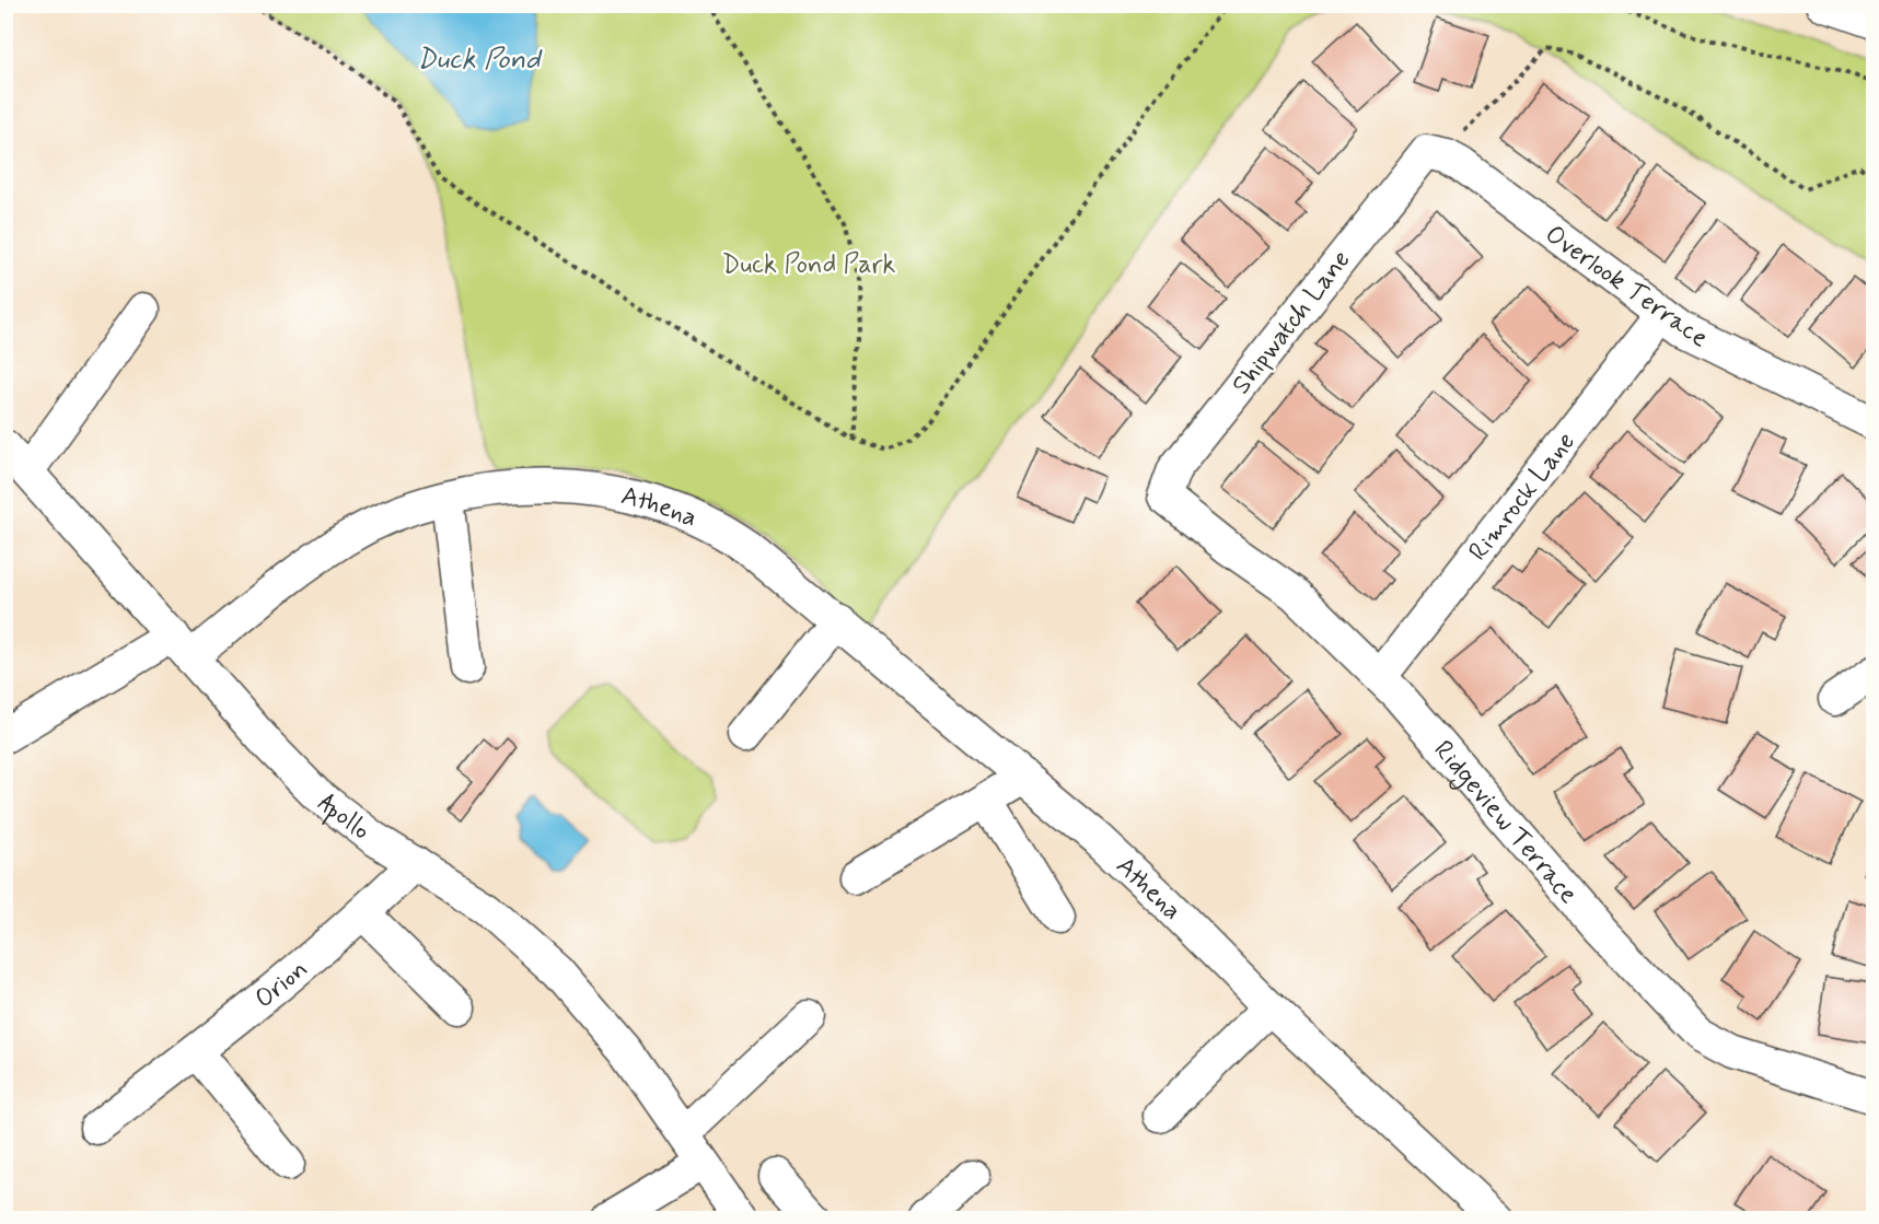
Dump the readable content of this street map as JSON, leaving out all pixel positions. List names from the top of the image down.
{
  "streets": {
    "street": [
      "Overlook Terrace",
      "Shipwatch Lane",
      "Rimrock Lane",
      "Athena",
      "Apollo",
      "Ridgeview Terrace",
      "Orion"
    ]
  },
  "crossings": [
    ["Overlook Terrace", "Shipwatch Lane"],
    ["Overlook Terrace", "Rimrock Lane"],
    ["Shipwatch Lane", "Ridgeview Terrace"],
    ["Rimrock Lane", "Ridgeview Terrace"],
    ["Athena", "Apollo"],
    ["Apollo", "Orion"]
  ],
  "water": ["Duck Pond"],
  "parks": ["Duck Pond Park"]
}
